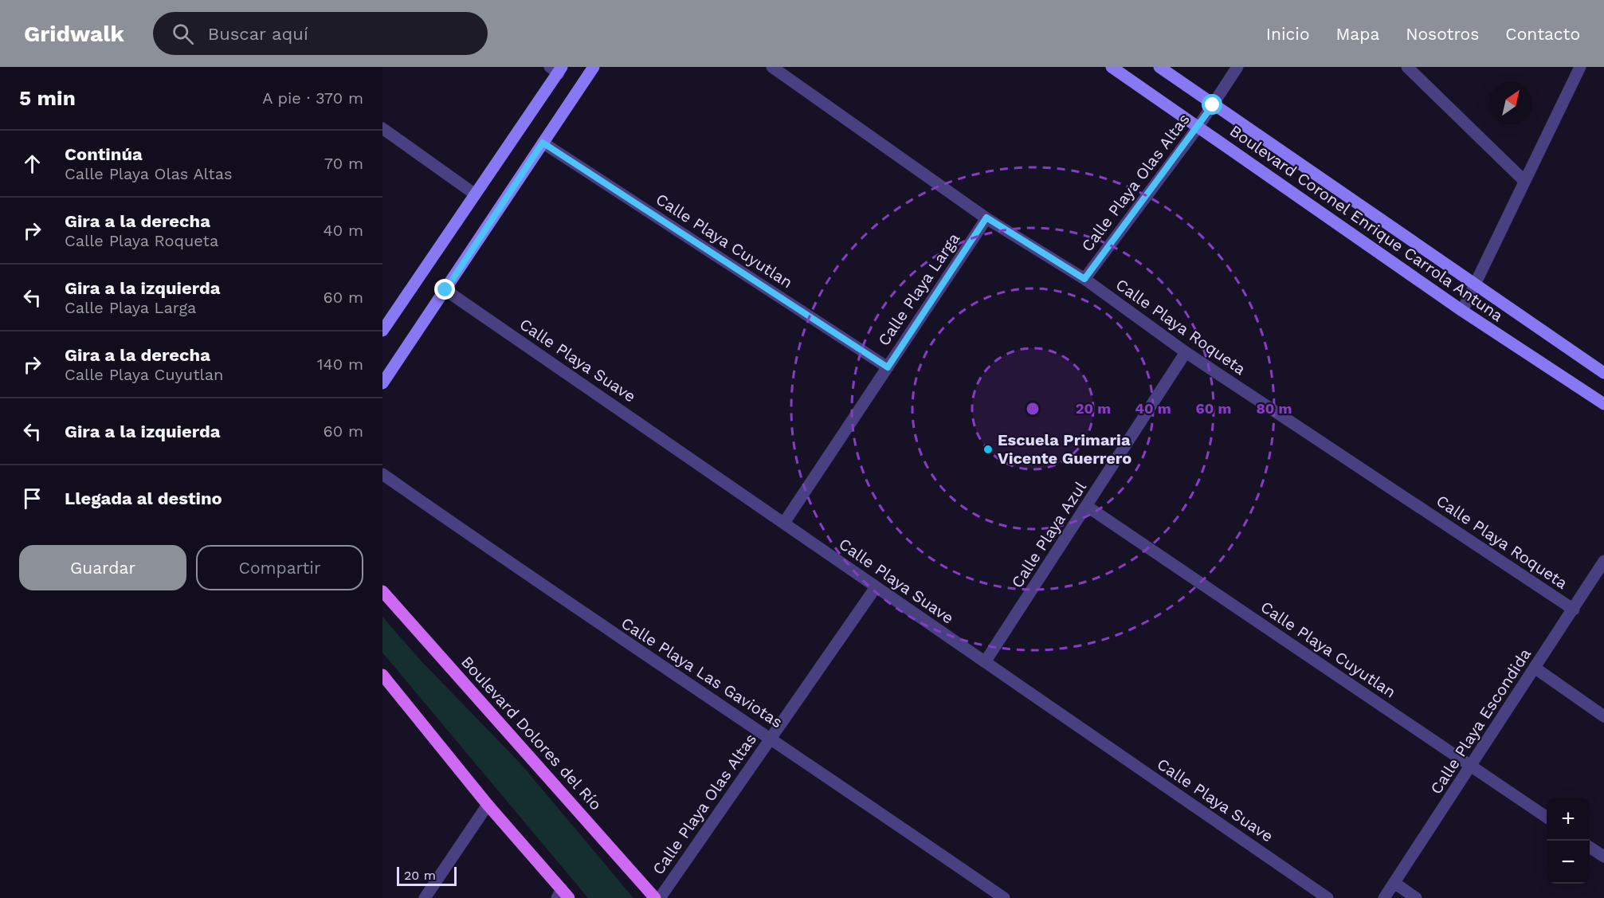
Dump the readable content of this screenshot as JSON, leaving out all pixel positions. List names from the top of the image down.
{
  "streets": {
    "main road": ["Boulevard Coronel Enrique Carrola Antuna", "Boulevard Dolores del Río"],
    "street": [
      "Calle Playa Olas Altas",
      "Calle Playa Cuyutlan",
      "Calle Playa Larga",
      "Calle Playa Roqueta",
      "Calle Playa Suave",
      "Calle Playa Azul",
      "Calle Playa Las Gaviotas",
      "Calle Playa Escondida"
    ]
  },
  "crossings": [
    ["Calle Playa Olas Altas", "Boulevard Coronel Enrique Carrola Antuna"],
    ["Calle Playa Olas Altas", "Calle Playa Roqueta"],
    ["Calle Playa Olas Altas", "Calle Playa Suave"],
    ["Calle Playa Olas Altas", "Calle Playa Las Gaviotas"],
    ["Calle Playa Cuyutlan", "Calle Playa Larga"],
    ["Calle Playa Cuyutlan", "Calle Playa Azul"],
    ["Calle Playa Cuyutlan", "Calle Playa Escondida"],
    ["Calle Playa Larga", "Calle Playa Roqueta"],
    ["Calle Playa Larga", "Calle Playa Suave"],
    ["Calle Playa Roqueta", "Calle Playa Azul"],
    ["Calle Playa Roqueta", "Calle Playa Escondida"],
    ["Calle Playa Suave", "Calle Playa Azul"]
  ],
  "places": ["Escuela Primaria Vicente Guerrero"],
  "scale_bar": "20 m",
  "north": "top right",
  "page": {
    "header": "Gridwalk",
    "search": "Buscar aquí",
    "nav": [
      "Inicio",
      "Mapa",
      "Nosotros",
      "Contacto"
    ],
    "heading": ["5 min", "A pie · 370 m"],
    "list": [
      ["Continúa", "Calle Playa Olas Altas", "70 m"],
      ["Gira a la derecha", "Calle Playa Roqueta", "40 m"],
      ["Gira a la izquierda", "Calle Playa Larga", "60 m"],
      ["Gira a la derecha", "Calle Playa Cuyutlan", "140 m"],
      ["Gira a la izquierda", "60 m"],
      "Llegada al destino"
    ],
    "buttons": ["Guardar", "Compartir"],
    "map_buttons": ["+", "−"],
    "scale": "20 m"
  },
  "rings": [
    "20 m",
    "40 m",
    "60 m",
    "80 m"
  ]
}
